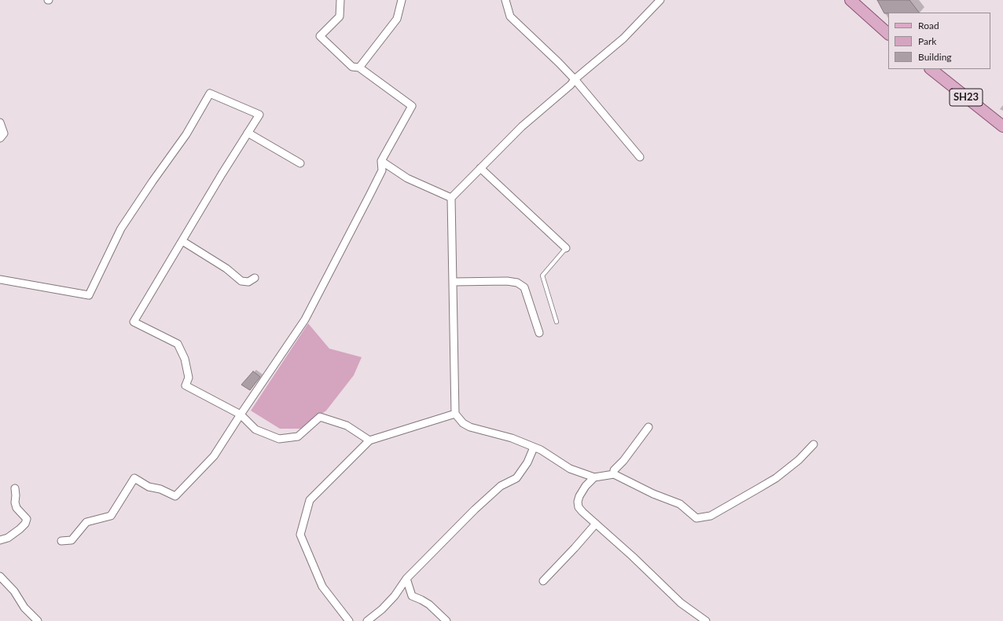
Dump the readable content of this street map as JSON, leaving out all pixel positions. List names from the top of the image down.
{
  "streets": {
    "main road": ["SH23"]
  },
  "legend": ["Road", "Park", "Building"]
}
